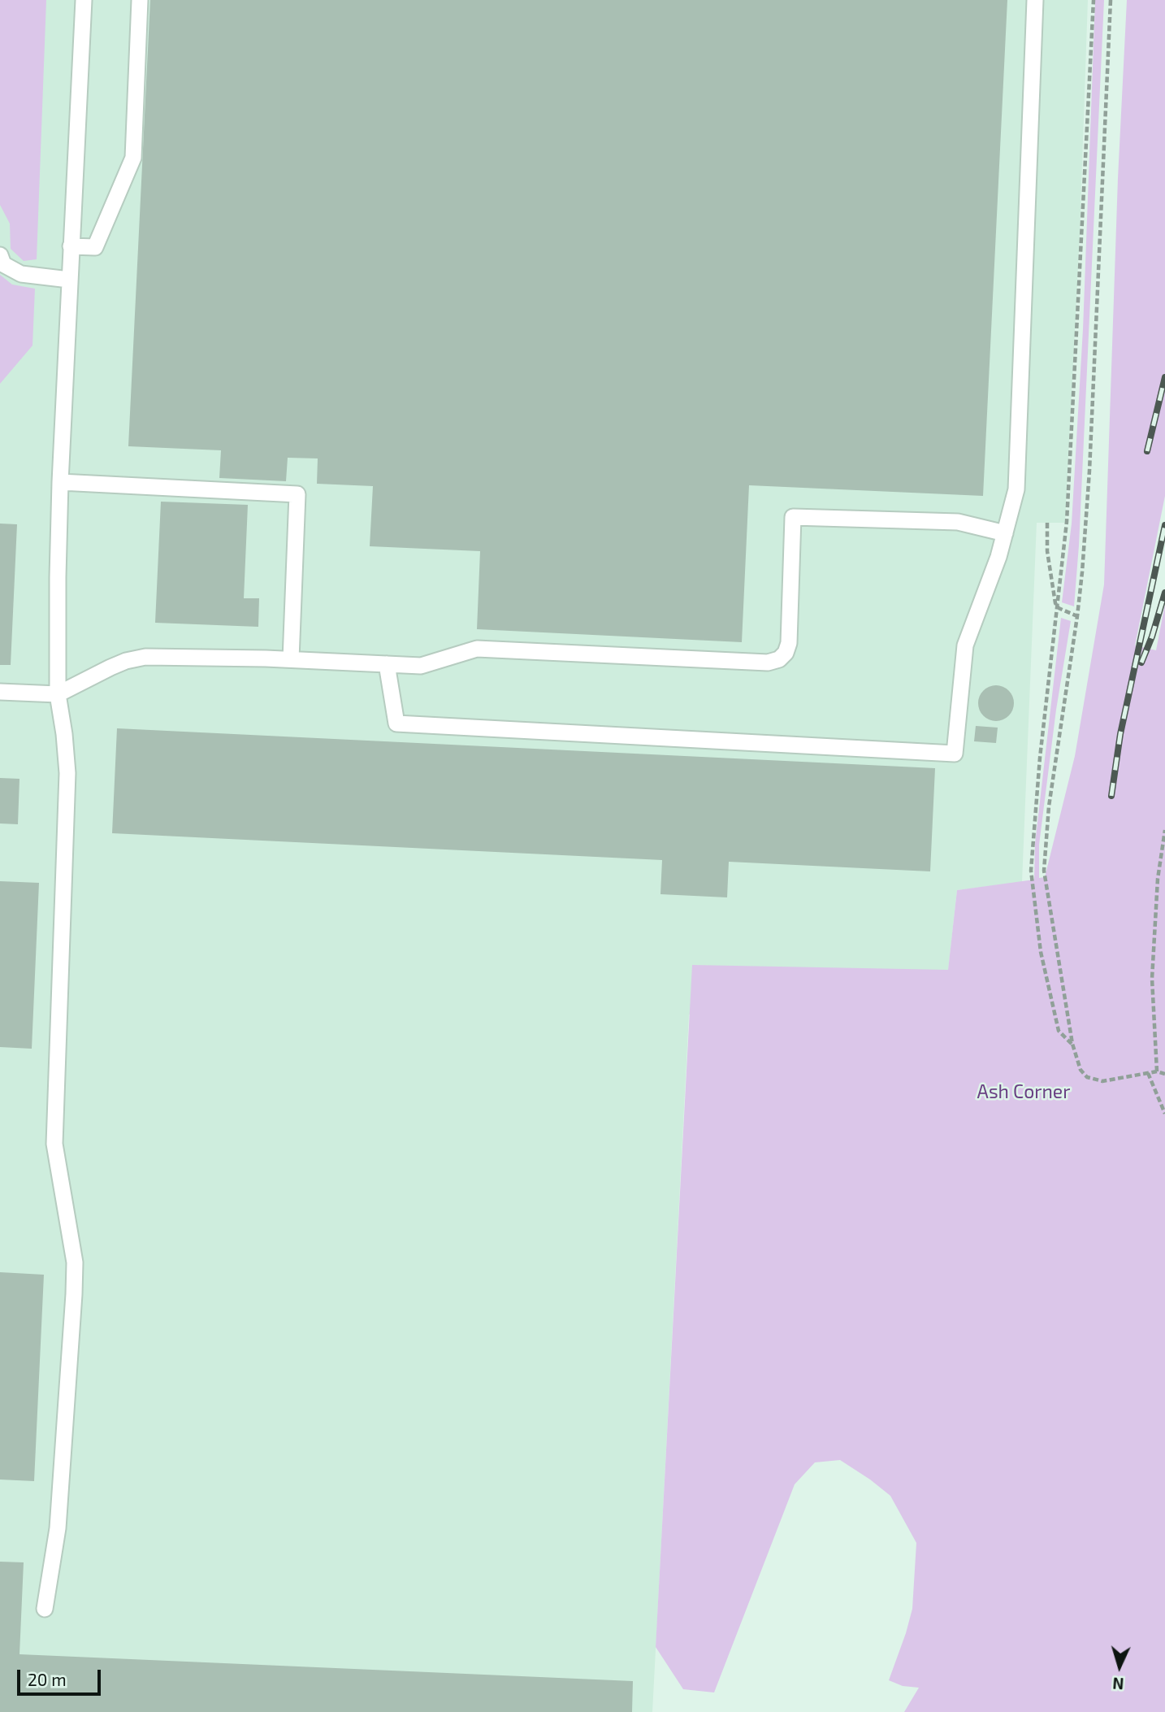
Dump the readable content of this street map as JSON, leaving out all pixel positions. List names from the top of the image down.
{
  "parks": ["Ash Corner"],
  "scale_bar": "20 m",
  "north": "bottom"
}
